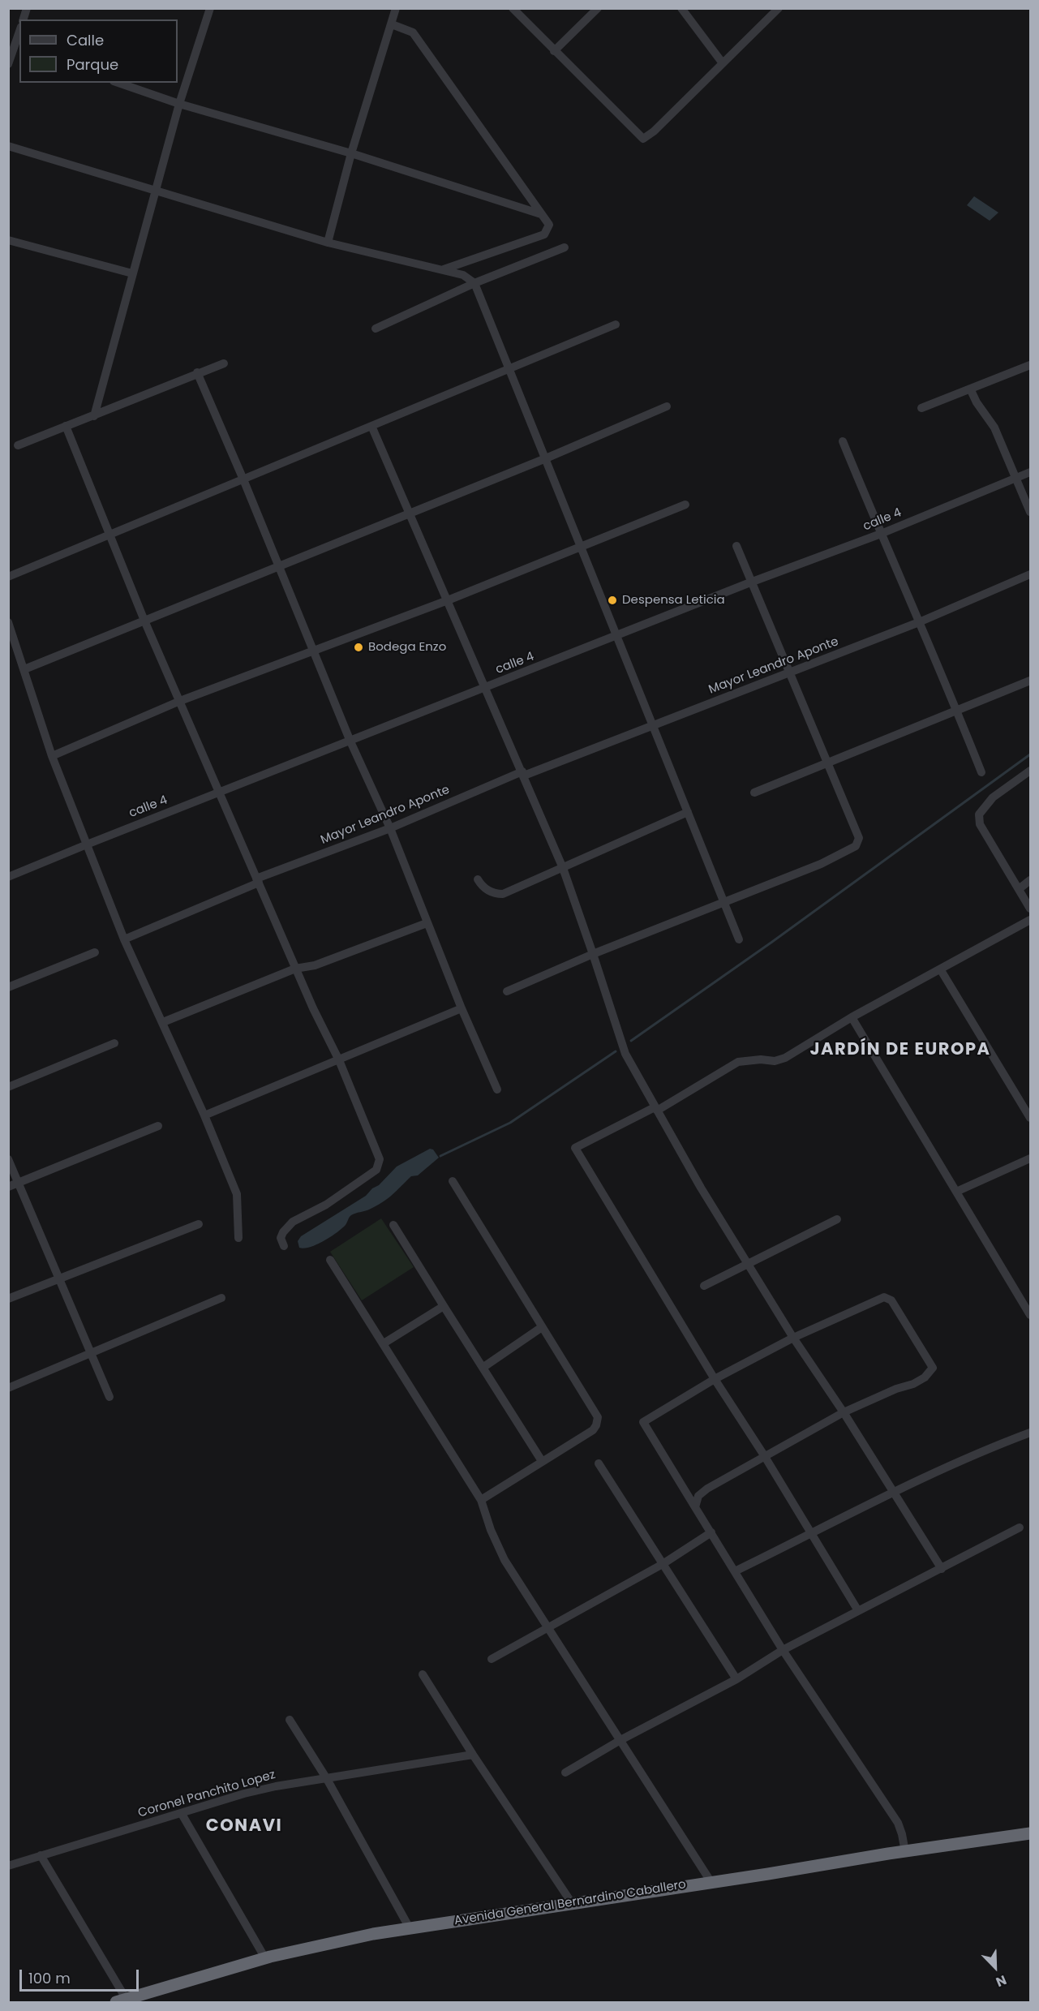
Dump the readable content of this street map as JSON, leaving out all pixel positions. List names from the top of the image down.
{
  "streets": {
    "highway": ["Avenida General Bernardino Caballero"],
    "street": ["calle 4", "Mayor Leandro Aponte", "Coronel Panchito Lopez"]
  },
  "districts": ["JARDÍN DE EUROPA", "CONAVI"],
  "places": ["Despensa Leticia", "Bodega Enzo"],
  "legend": ["Calle", "Parque"],
  "scale_bar": "100 m",
  "north": "bottom right"
}
